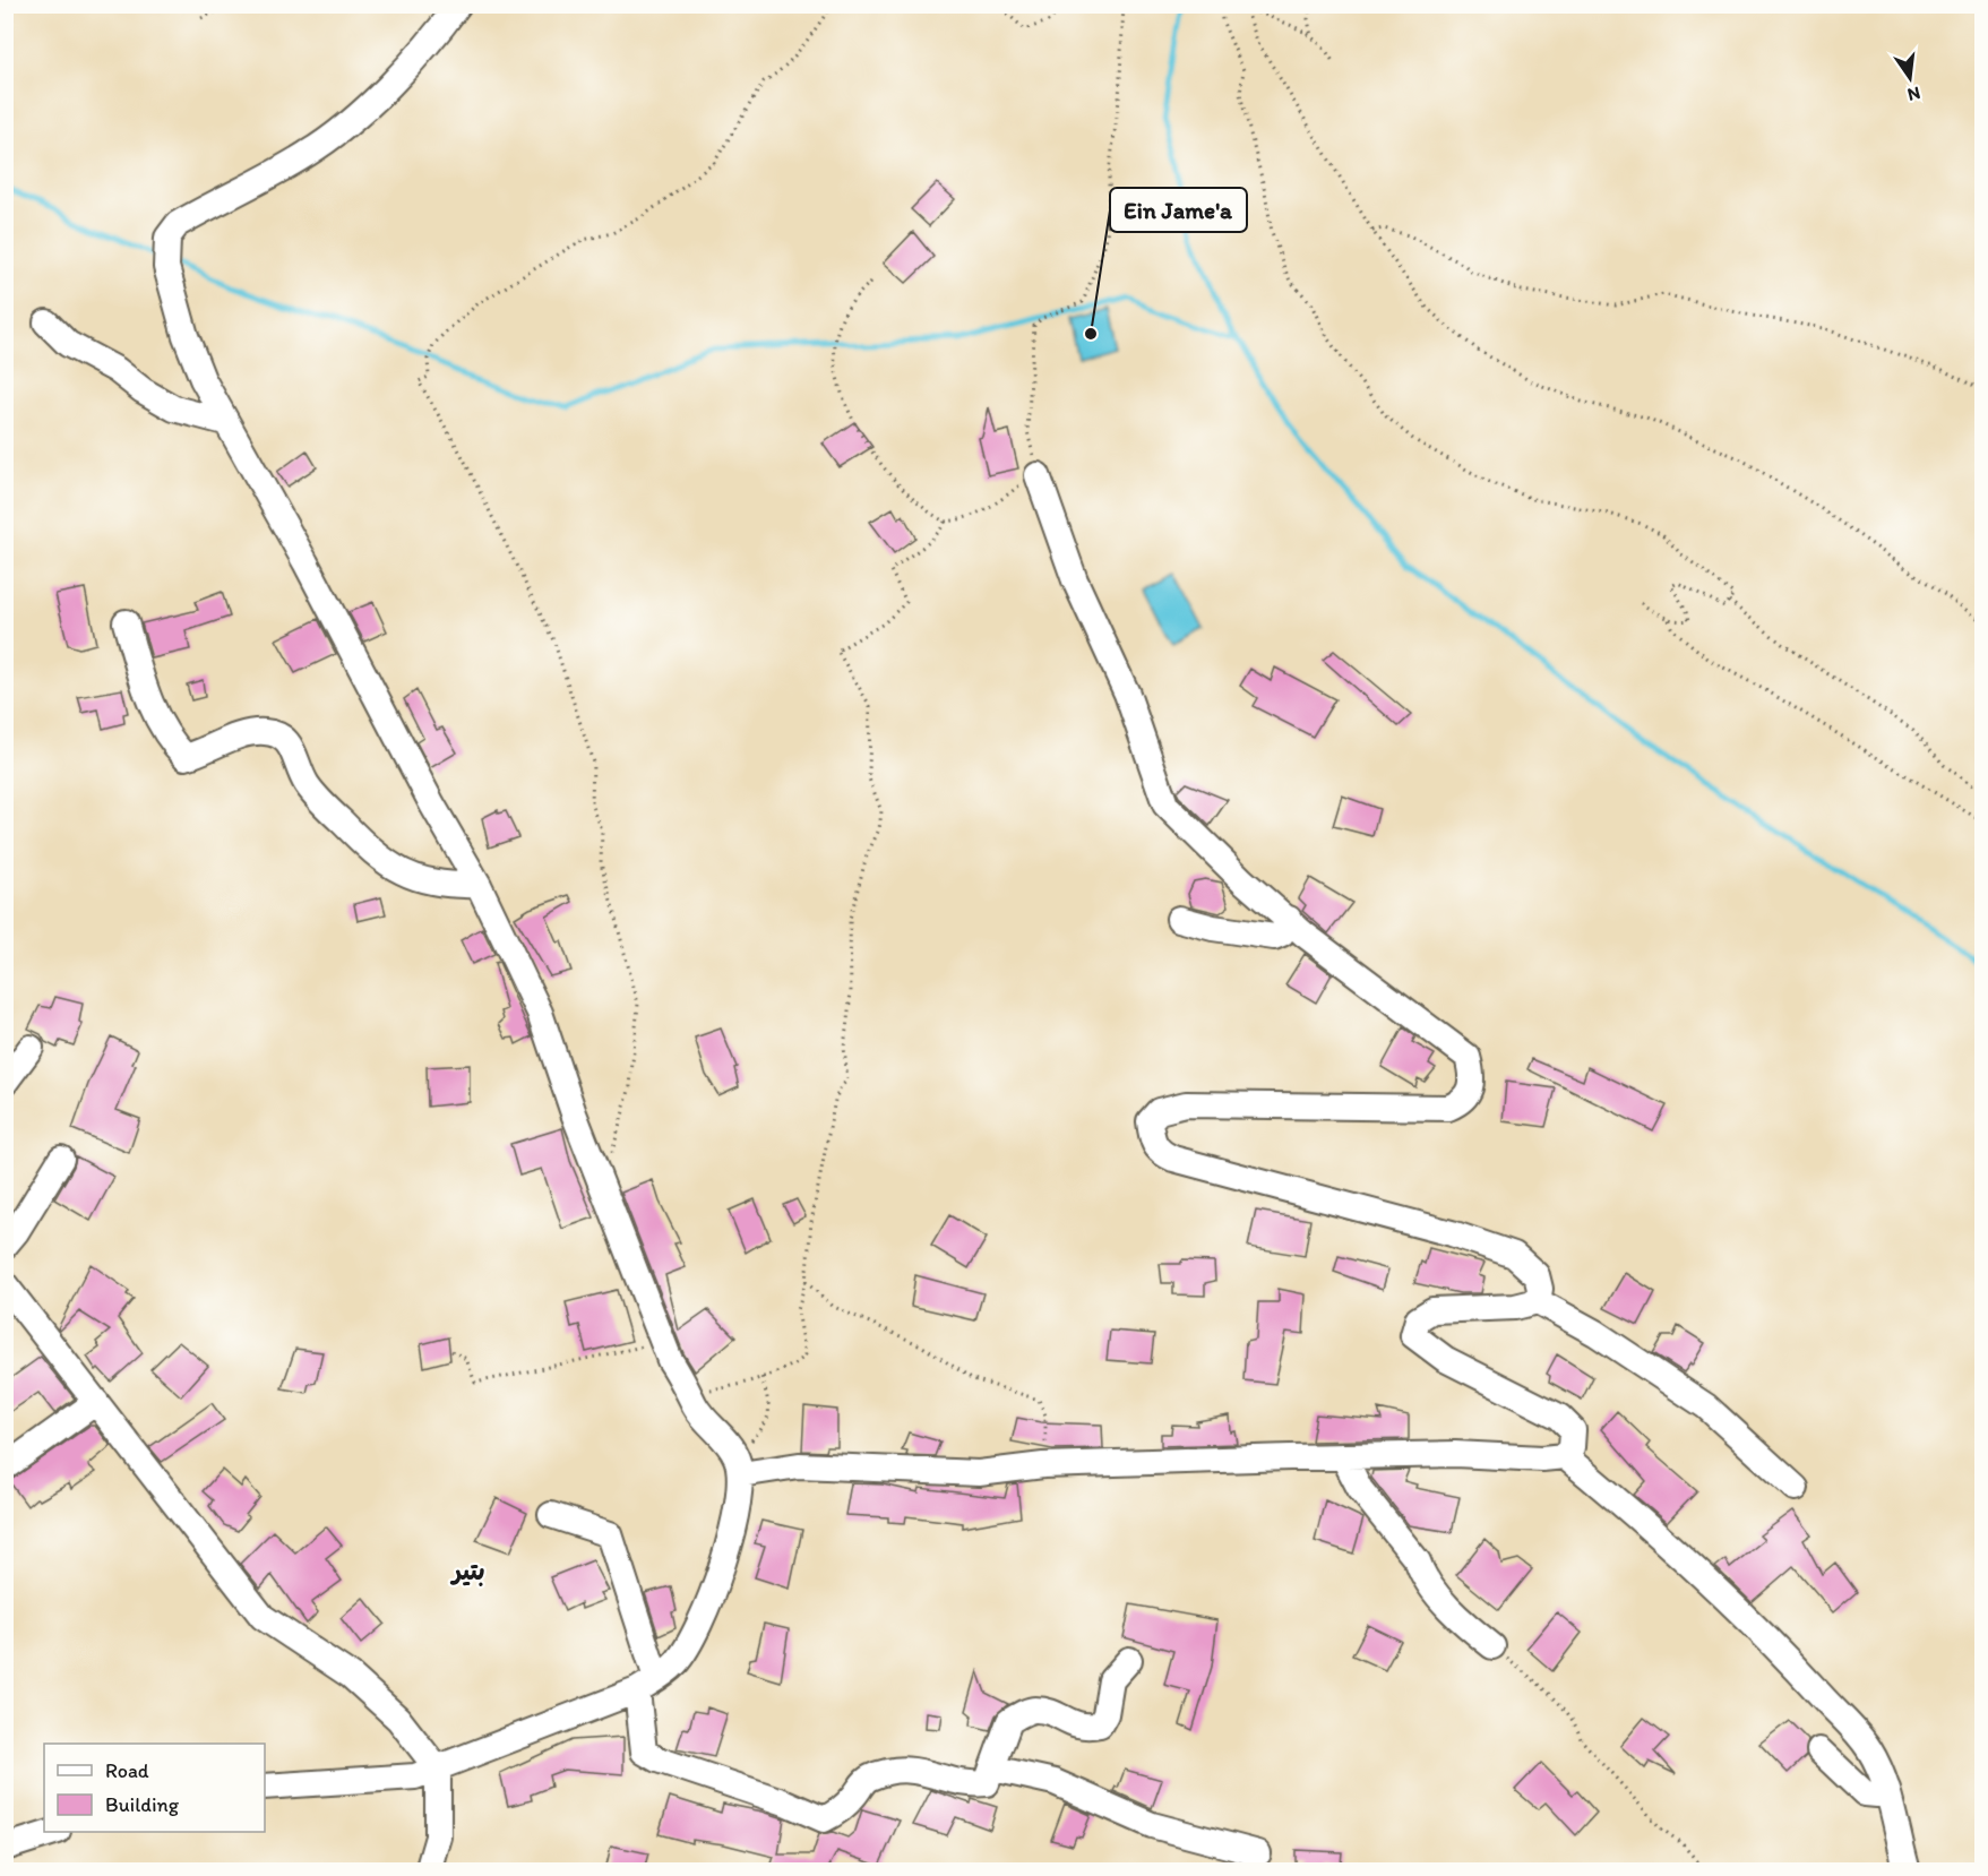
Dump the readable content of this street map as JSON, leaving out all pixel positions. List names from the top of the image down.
{
  "districts": ["بتير"],
  "places": ["Ein Jame'a"],
  "legend": ["Road", "Building"],
  "north": "bottom"
}
